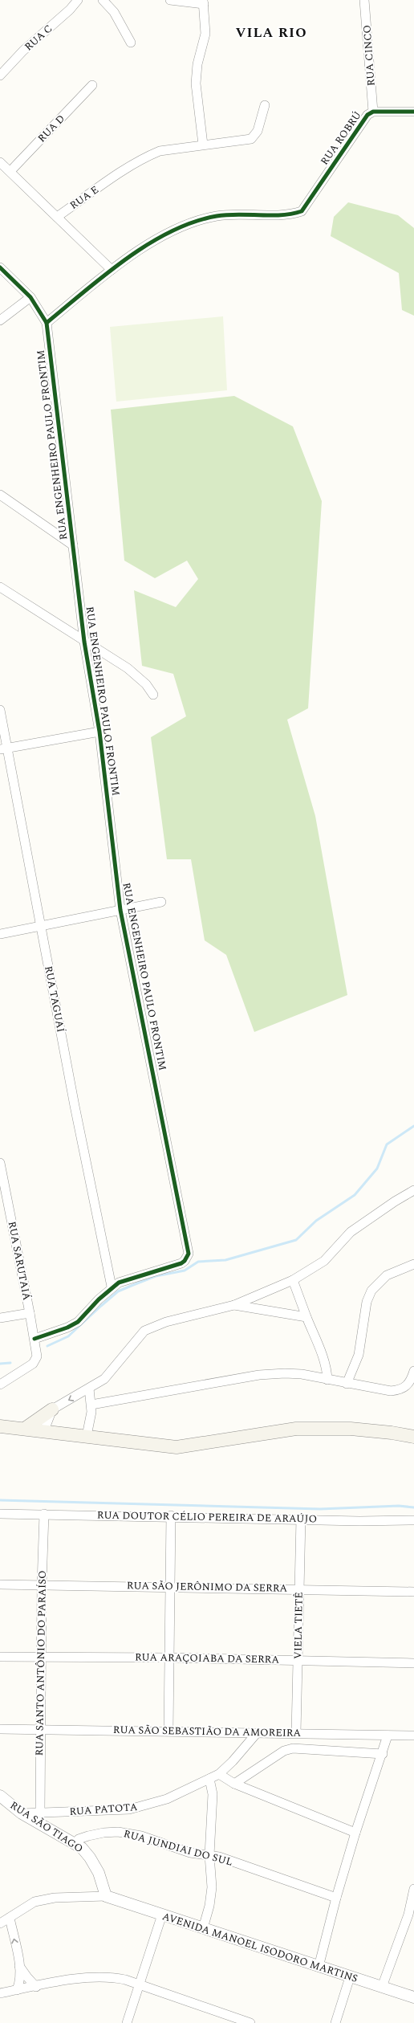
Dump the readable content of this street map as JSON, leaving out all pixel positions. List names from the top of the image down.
{
  "streets": {
    "street": [
      "RUA C",
      "RUA CINCO",
      "RUA D",
      "RUA ROBRÚ",
      "RUA E",
      "RUA ENGENHEIRO PAULO FRONTIM",
      "RUA TAGUAÍ",
      "RUA SARUTAIÁ",
      "RUA DOUTOR CÉLIO PEREIRA DE ARAÚJO",
      "RUA SÃO JERÔNIMO DA SERRA",
      "VIELA TIETÊ",
      "RUA ARAÇOIABA DA SERRA",
      "RUA SANTO ANTÔNIO DO PARAÍSO",
      "RUA SÃO SEBASTIÃO DA AMOREIRA",
      "RUA PATOTA",
      "RUA SÃO TIAGO",
      "RUA JUNDIAI DO SUL",
      "AVENIDA MANOEL ISODORO MARTINS"
    ]
  },
  "crossings": [
    ["RUA CINCO", "RUA ROBRÚ"],
    ["RUA ENGENHEIRO PAULO FRONTIM", "RUA TAGUAÍ"],
    ["RUA DOUTOR CÉLIO PEREIRA DE ARAÚJO", "VIELA TIETÊ"],
    ["RUA DOUTOR CÉLIO PEREIRA DE ARAÚJO", "RUA SANTO ANTÔNIO DO PARAÍSO"],
    ["RUA SÃO JERÔNIMO DA SERRA", "VIELA TIETÊ"],
    ["RUA SÃO JERÔNIMO DA SERRA", "RUA SANTO ANTÔNIO DO PARAÍSO"],
    ["VIELA TIETÊ", "RUA ARAÇOIABA DA SERRA"],
    ["VIELA TIETÊ", "RUA SÃO SEBASTIÃO DA AMOREIRA"],
    ["RUA ARAÇOIABA DA SERRA", "RUA SANTO ANTÔNIO DO PARAÍSO"],
    ["RUA SANTO ANTÔNIO DO PARAÍSO", "RUA SÃO SEBASTIÃO DA AMOREIRA"],
    ["RUA SANTO ANTÔNIO DO PARAÍSO", "RUA PATOTA"],
    ["RUA SÃO SEBASTIÃO DA AMOREIRA", "RUA PATOTA"],
    ["RUA PATOTA", "RUA SÃO TIAGO"],
    ["RUA SÃO TIAGO", "RUA JUNDIAI DO SUL"],
    ["RUA SÃO TIAGO", "AVENIDA MANOEL ISODORO MARTINS"]
  ],
  "districts": ["VILA RIO"]
}
